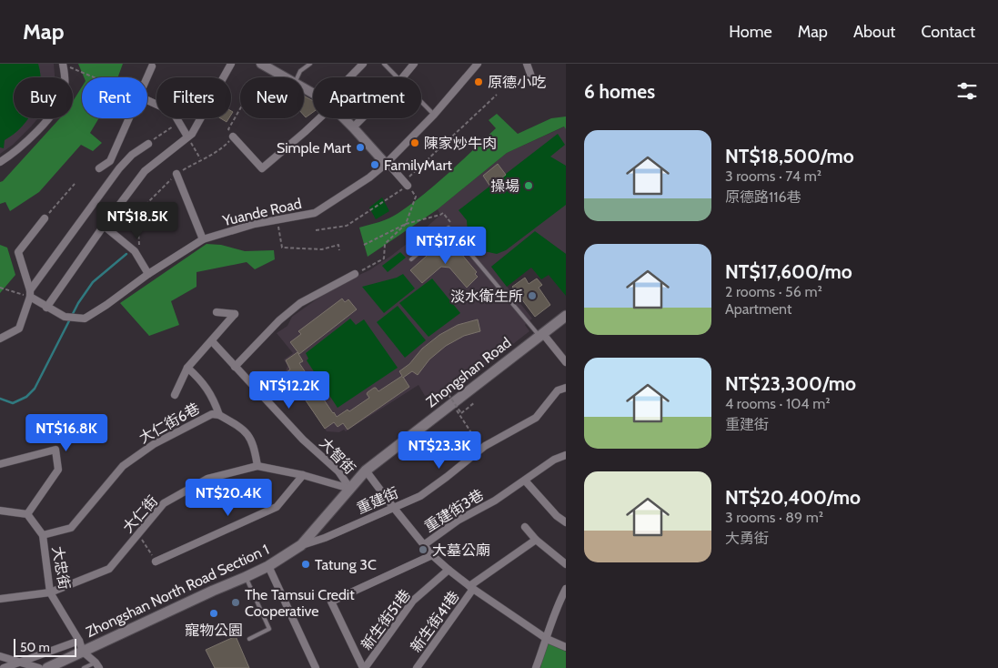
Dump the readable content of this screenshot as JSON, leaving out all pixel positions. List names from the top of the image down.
{
  "streets": {
    "main road": ["Zhongshan Road", "Zhongshan North Road Section 1"],
    "street": [
      "Yuande Road",
      "大仁街6巷",
      "大智街",
      "重建街",
      "重建街3巷",
      "大仁街",
      "大忠街",
      "新生街51巷",
      "新生街41巷"
    ]
  },
  "crossings": [
    ["Zhongshan Road", "大智街"],
    ["Zhongshan Road", "大仁街"],
    ["Zhongshan Road", "Zhongshan North Road Section 1"],
    ["大仁街6巷", "大忠街"],
    ["大智街", "大仁街"],
    ["大智街", "Zhongshan North Road Section 1"],
    ["重建街", "Zhongshan North Road Section 1"],
    ["大仁街", "大忠街"],
    ["大仁街", "Zhongshan North Road Section 1"],
    ["大忠街", "Zhongshan North Road Section 1"]
  ],
  "places": [
    "原德小吃",
    "陳家炒牛肉",
    "Simple Mart",
    "FamilyMart",
    "操場",
    "淡水衛生所",
    "大墓公廟",
    "Tatung 3C",
    "The Tamsui Credit Cooperative",
    "寵物公園"
  ],
  "scale_bar": "50 m",
  "page": {
    "header": "Map",
    "nav": [
      "Home",
      "Map",
      "About",
      "Contact"
    ],
    "heading": "6 homes",
    "chip": [
      "Buy",
      "Rent",
      "Filters",
      "New",
      "Apartment"
    ],
    "list": [
      {
        "name": "NT$18,500/mo",
        "note": "3 rooms · 74 m² · 原德路116巷"
      },
      {
        "name": "NT$17,600/mo",
        "note": "2 rooms · 56 m² · Apartment"
      },
      {
        "name": "NT$23,300/mo",
        "note": "4 rooms · 104 m² · 重建街"
      },
      {
        "name": "NT$20,400/mo",
        "note": "3 rooms · 89 m² · 大勇街"
      }
    ],
    "price": [
      "NT$18.5K",
      "NT$17.6K",
      "NT$12.2K",
      "NT$16.8K",
      "NT$23.3K",
      "NT$20.4K"
    ],
    "scale": "50 m"
  }
}
